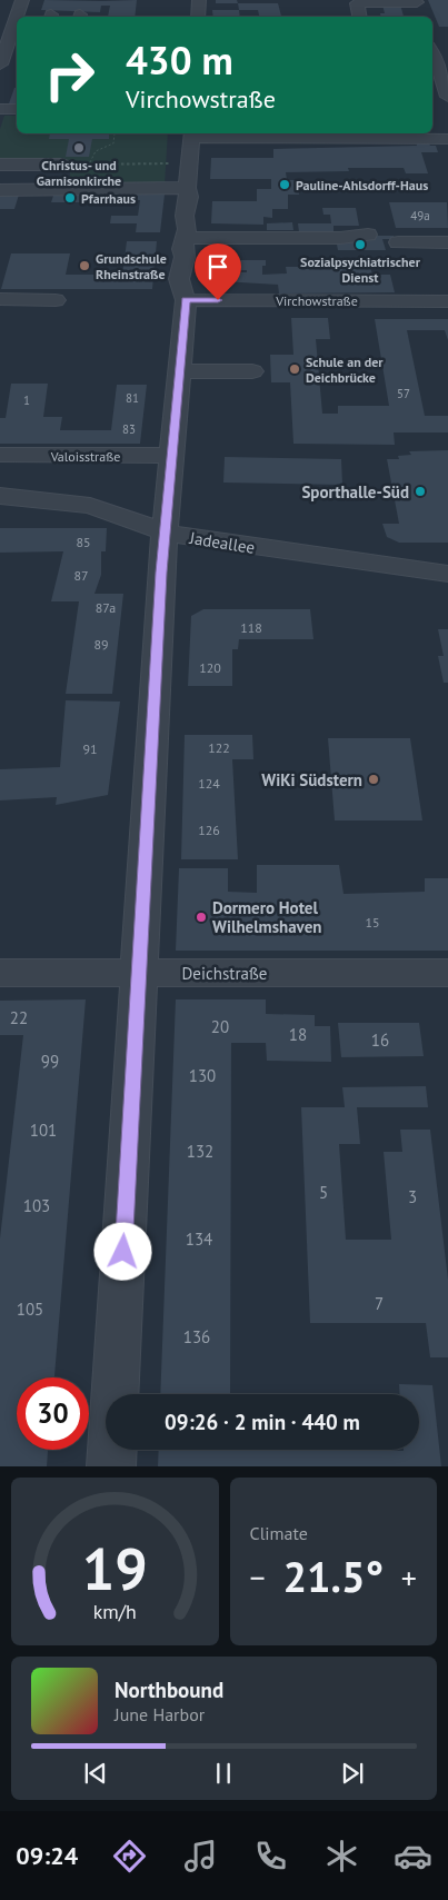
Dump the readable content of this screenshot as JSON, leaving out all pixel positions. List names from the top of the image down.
{
  "streets": {
    "street": [
      "Virchowstraße",
      "Valoisstraße",
      "Jadeallee",
      "Deichstraße"
    ]
  },
  "places": [
    "Christus- und Garnisonkirche",
    "Pauline-Ahlsdorff-Haus",
    "Pfarrhaus",
    "Sozialpsychiatrischer Dienst",
    "Grundschule Rheinstraße",
    "Schule an der Deichbrücke",
    "Sporthalle-Süd",
    "WiKi Südstern",
    "Dormero Hotel Wilhelmshaven"
  ],
  "house_numbers": [
    "49a",
    "57",
    "81",
    "1",
    "83",
    "85",
    "87",
    "87a",
    "118",
    "89",
    "120",
    "122",
    "91",
    "124",
    "126",
    "15",
    "22",
    "20",
    "18",
    "16",
    "99",
    "130",
    "101",
    "132",
    "5",
    "3",
    "103",
    "134",
    "7",
    "105",
    "136"
  ],
  "page": {
    "turn": ["430 m", "Virchowstraße"],
    "limit": "30",
    "trip": "09:26 · 2 min · 440 m",
    "tile": "Climate",
    "heat": ["−", "21.5°", "+"],
    "song": ["Northbound", "June Harbor"],
    "tabs": "09:24",
    "gauge": ["19", "km/h"]
  }
}
